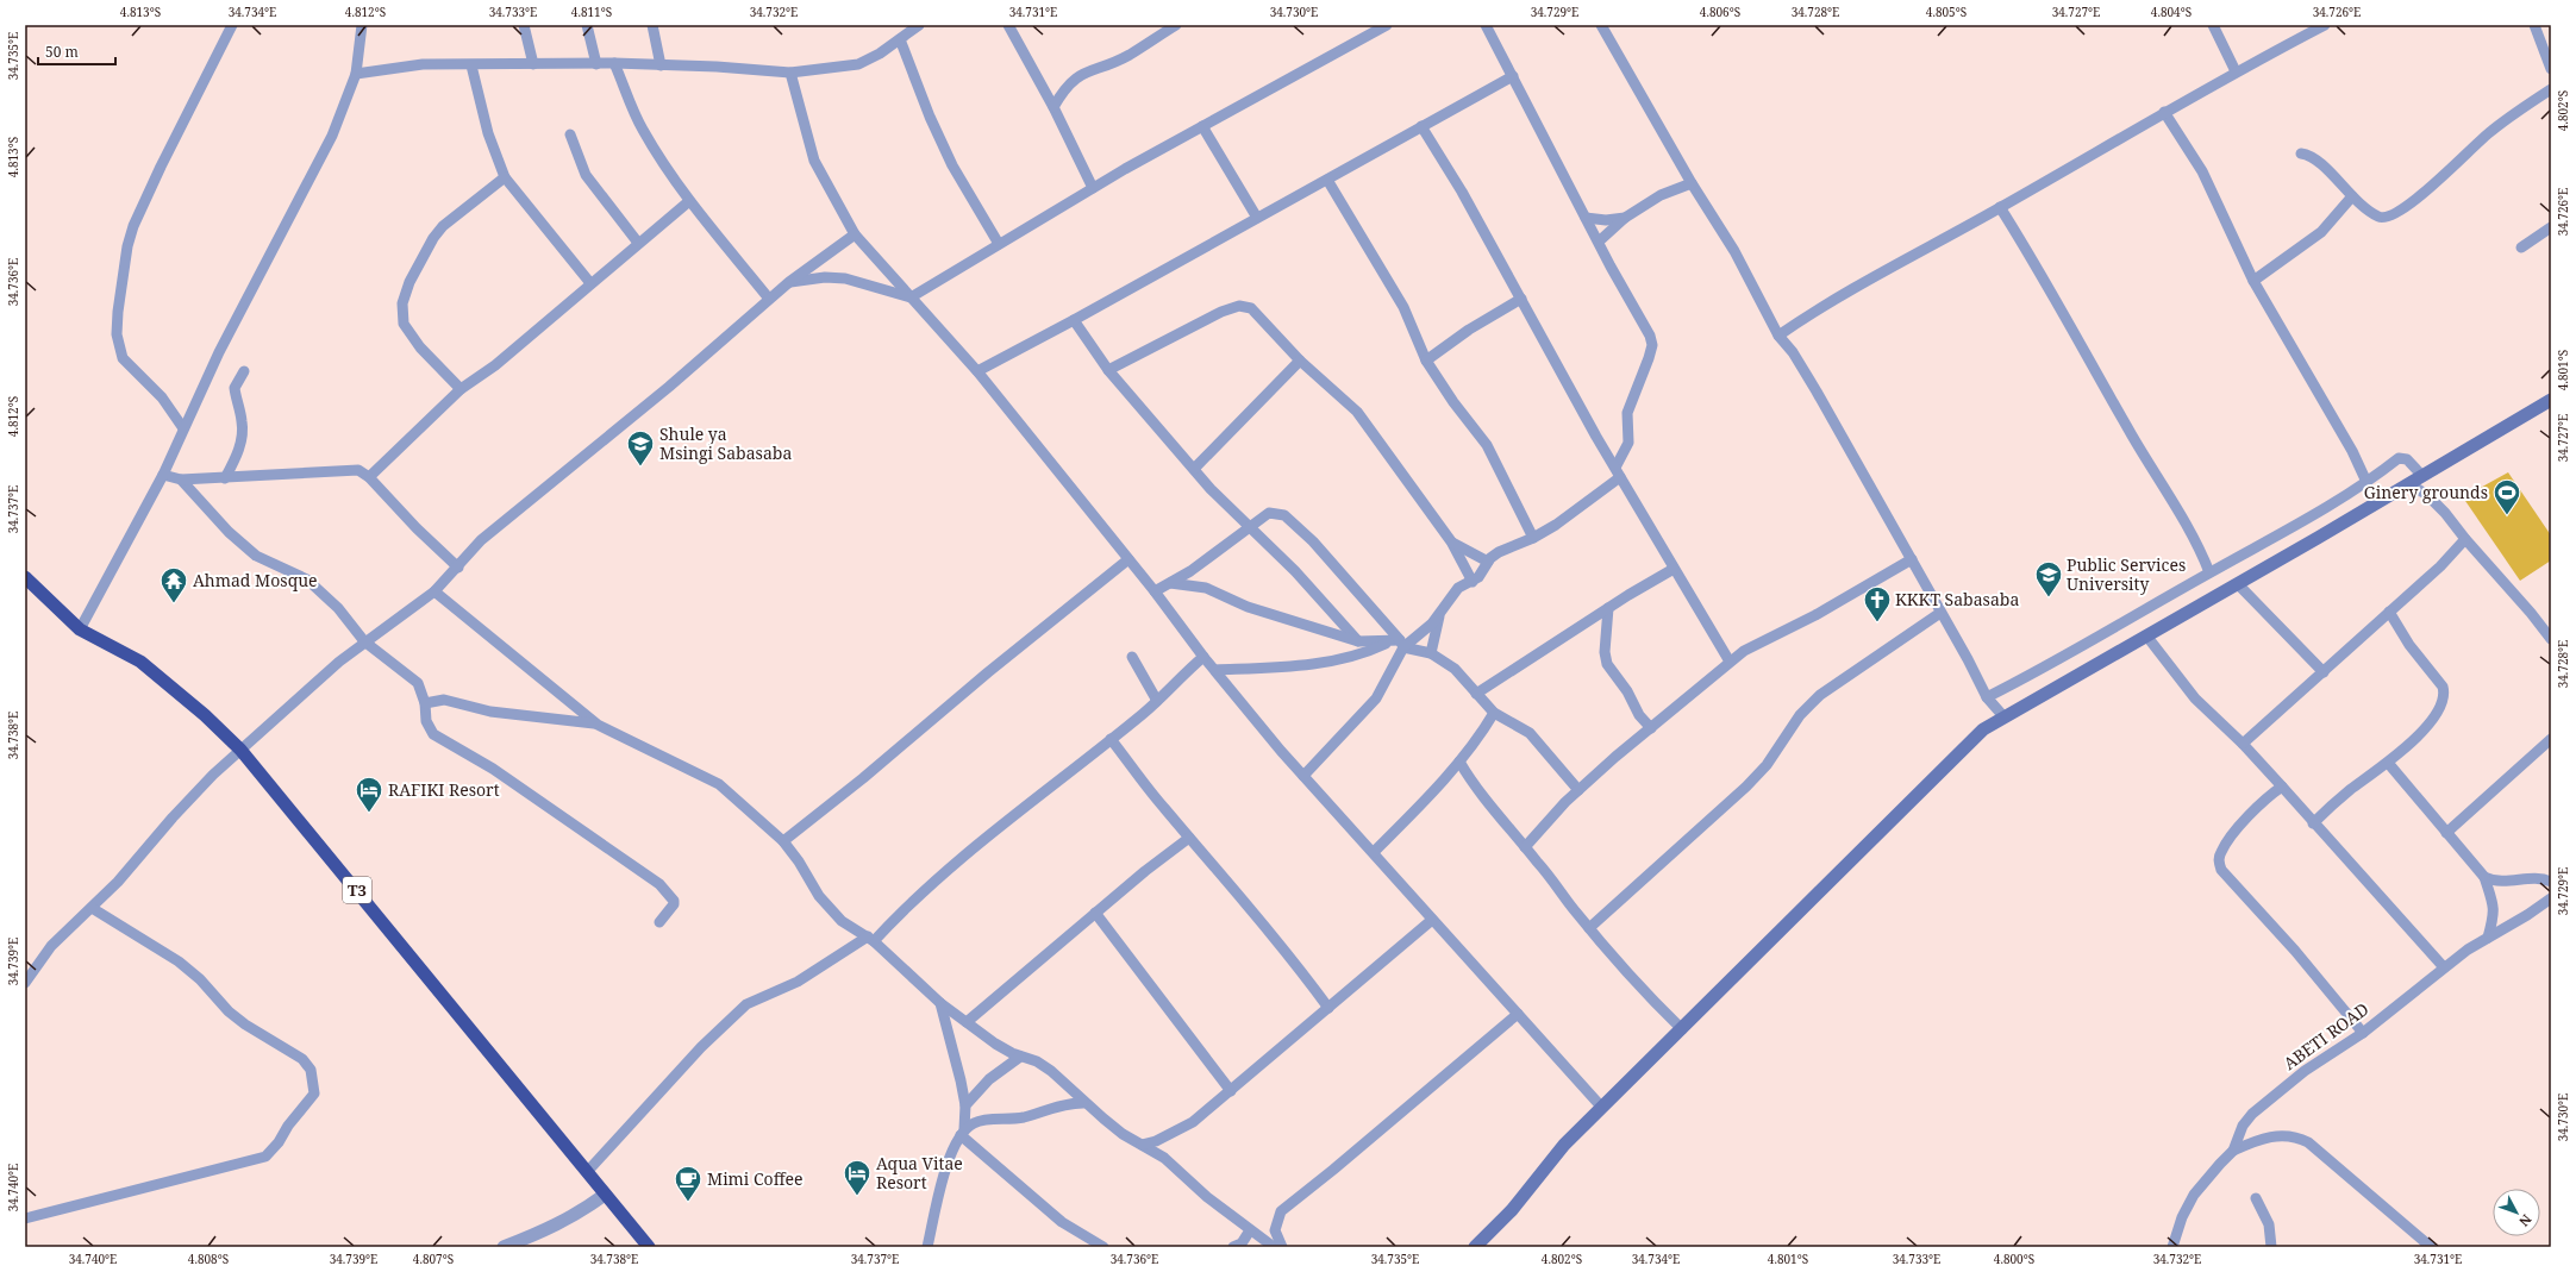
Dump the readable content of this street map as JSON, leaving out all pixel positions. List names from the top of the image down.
{
  "streets": {
    "highway": ["T3"],
    "street": ["ABETI ROAD"]
  },
  "places": {
    "school or university": ["Shule ya Msingi Sabasaba", "Public Services University"],
    "sports": ["Ginery grounds"],
    "temple": ["Ahmad Mosque"],
    "church": ["KKKT Sabasaba"],
    "hotel": ["RAFIKI Resort", "Aqua Vitae Resort"],
    "cafe": ["Mimi Coffee"]
  },
  "scale_bar": "50 m",
  "north": "bottom right",
  "coordinates": [
    "4.813°S",
    "34.734°E",
    "4.812°S",
    "34.733°E",
    "4.811°S",
    "34.732°E",
    "34.731°E",
    "34.730°E",
    "34.729°E",
    "4.806°S",
    "34.728°E",
    "4.805°S",
    "34.727°E",
    "4.804°S",
    "34.726°E",
    "34.735°E",
    "4.802°S",
    "34.736°E",
    "4.801°S",
    "34.737°E",
    "34.738°E",
    "34.739°E",
    "34.740°E",
    "4.808°S",
    "4.807°S",
    "4.800°S"
  ]
}
